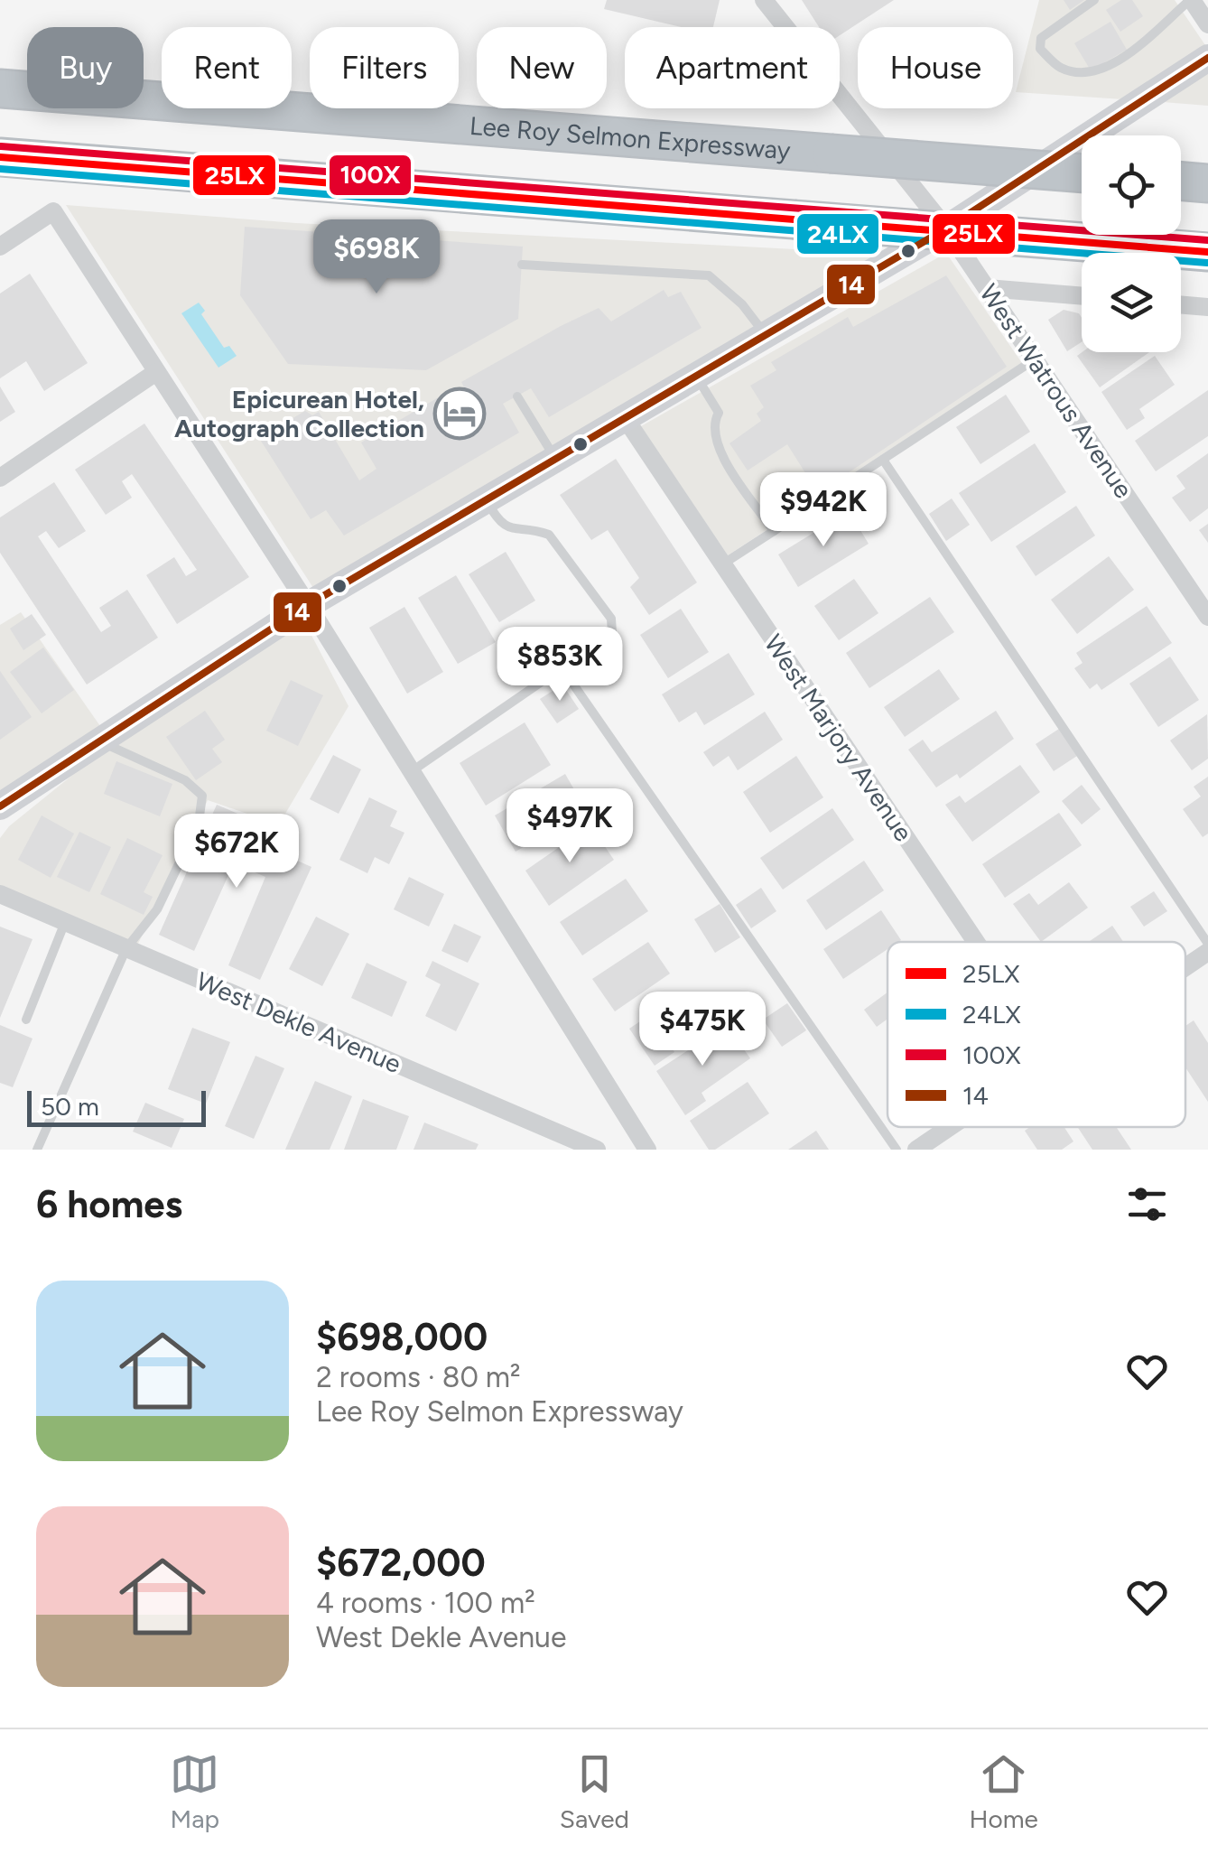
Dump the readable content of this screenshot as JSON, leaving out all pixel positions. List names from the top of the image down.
{
  "streets": {
    "highway": ["Lee Roy Selmon Expressway"],
    "street": ["West Watrous Avenue", "West Marjory Avenue", "West Dekle Avenue"]
  },
  "places": {
    "hotel": ["Epicurean Hotel, Autograph Collection"]
  },
  "lines": [
    "transit line 14",
    "transit line 100X",
    "transit line 25LX",
    "transit line 24LX"
  ],
  "legend": [
    "25LX",
    "24LX",
    "100X",
    "14"
  ],
  "scale_bar": "50 m",
  "page": {
    "chip": [
      "Buy",
      "Rent",
      "Filters",
      "New",
      "Apartment",
      "House"
    ],
    "price": [
      "$698K",
      "$942K",
      "$853K",
      "$497K",
      "$672K",
      "$475K"
    ],
    "scale": "50 m",
    "heading": "6 homes",
    "list": [
      {
        "name": "$698,000",
        "note": "2 rooms · 80 m² · Lee Roy Selmon Expressway"
      },
      {
        "name": "$672,000",
        "note": "4 rooms · 100 m² · West Dekle Avenue"
      }
    ],
    "tabs": ["Map", "Saved", "Home"]
  }
}
